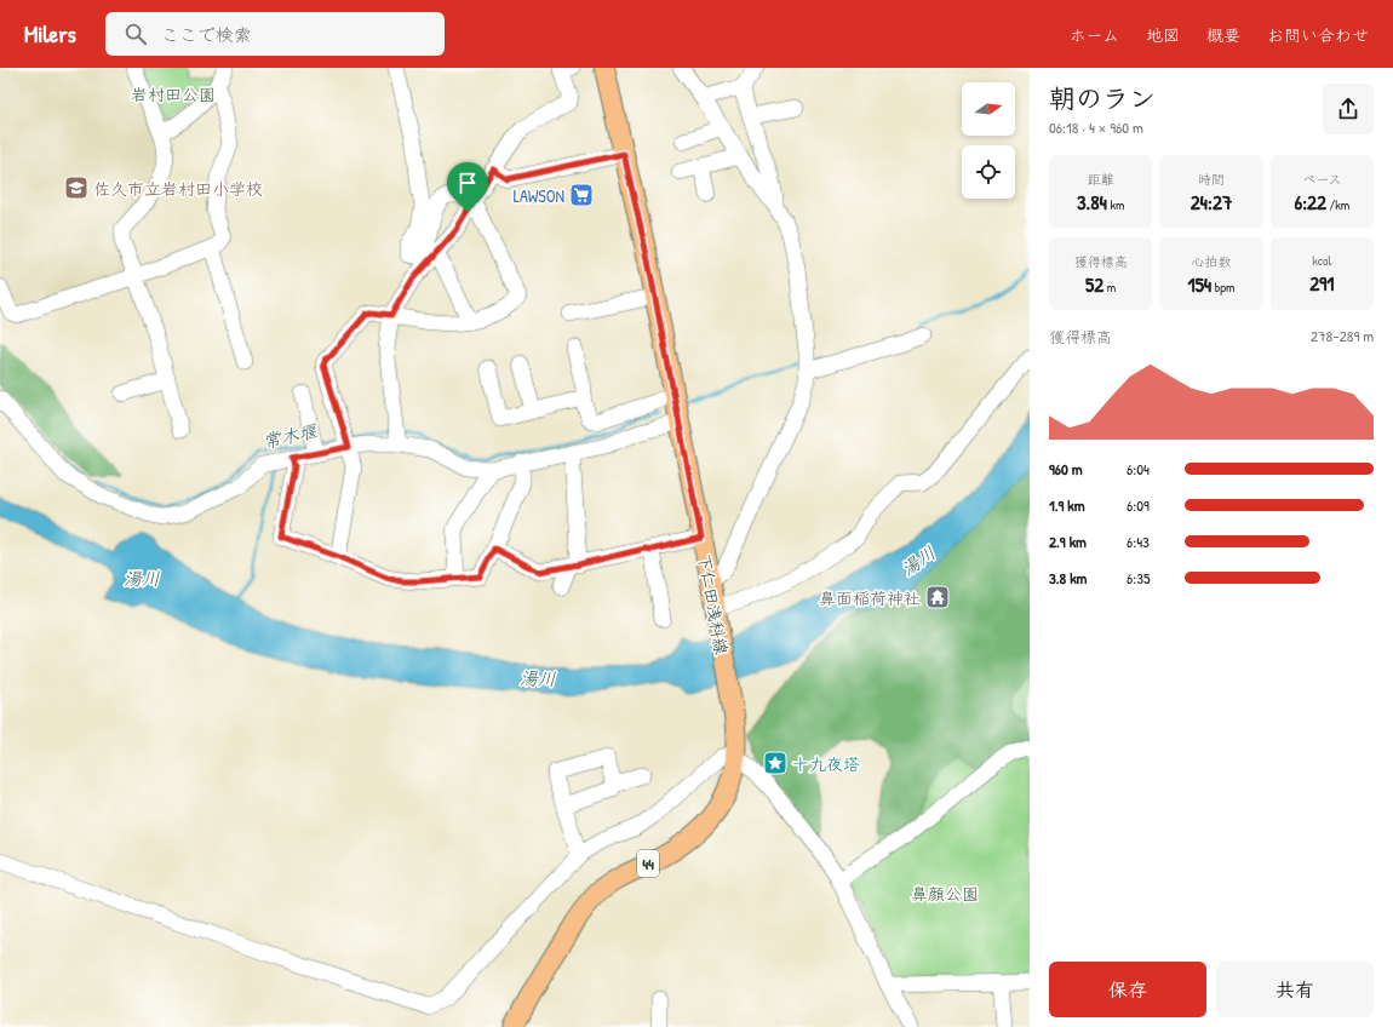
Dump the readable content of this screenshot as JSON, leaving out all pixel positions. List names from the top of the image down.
{
  "streets": {
    "main road": ["下仁田浅科線", "44"]
  },
  "water": ["常木堰", "湯川"],
  "parks": ["岩村田公園", "鼻顔公園"],
  "places": {
    "school or university": ["佐久市立岩村田小学校"],
    "supermarket": ["LAWSON"],
    "temple": ["鼻面稲荷神社"],
    "place": ["十九夜塔"]
  },
  "north": "right",
  "page": {
    "header": "Milers",
    "search": "ここで検索",
    "nav": [
      "ホーム",
      "地図",
      "概要",
      "お問い合わせ"
    ],
    "heading": ["朝のラン", "06:18 · 4 × 960 m"],
    "stats": [
      ["距離", "3.84 km"],
      ["時間", "24:27"],
      ["ペース", "6:22 /km"],
      ["獲得標高", "52 m"],
      ["心拍数", "154 bpm"],
      ["kcal", "291"]
    ],
    "chart": ["獲得標高", "278–289 m"],
    "list": [
      {
        "name": "960 m",
        "note": "6:04"
      },
      {
        "name": "1.9 km",
        "note": "6:09"
      },
      {
        "name": "2.9 km",
        "note": "6:43"
      },
      {
        "name": "3.8 km",
        "note": "6:35"
      }
    ],
    "buttons": ["保存", "共有"]
  }
}
